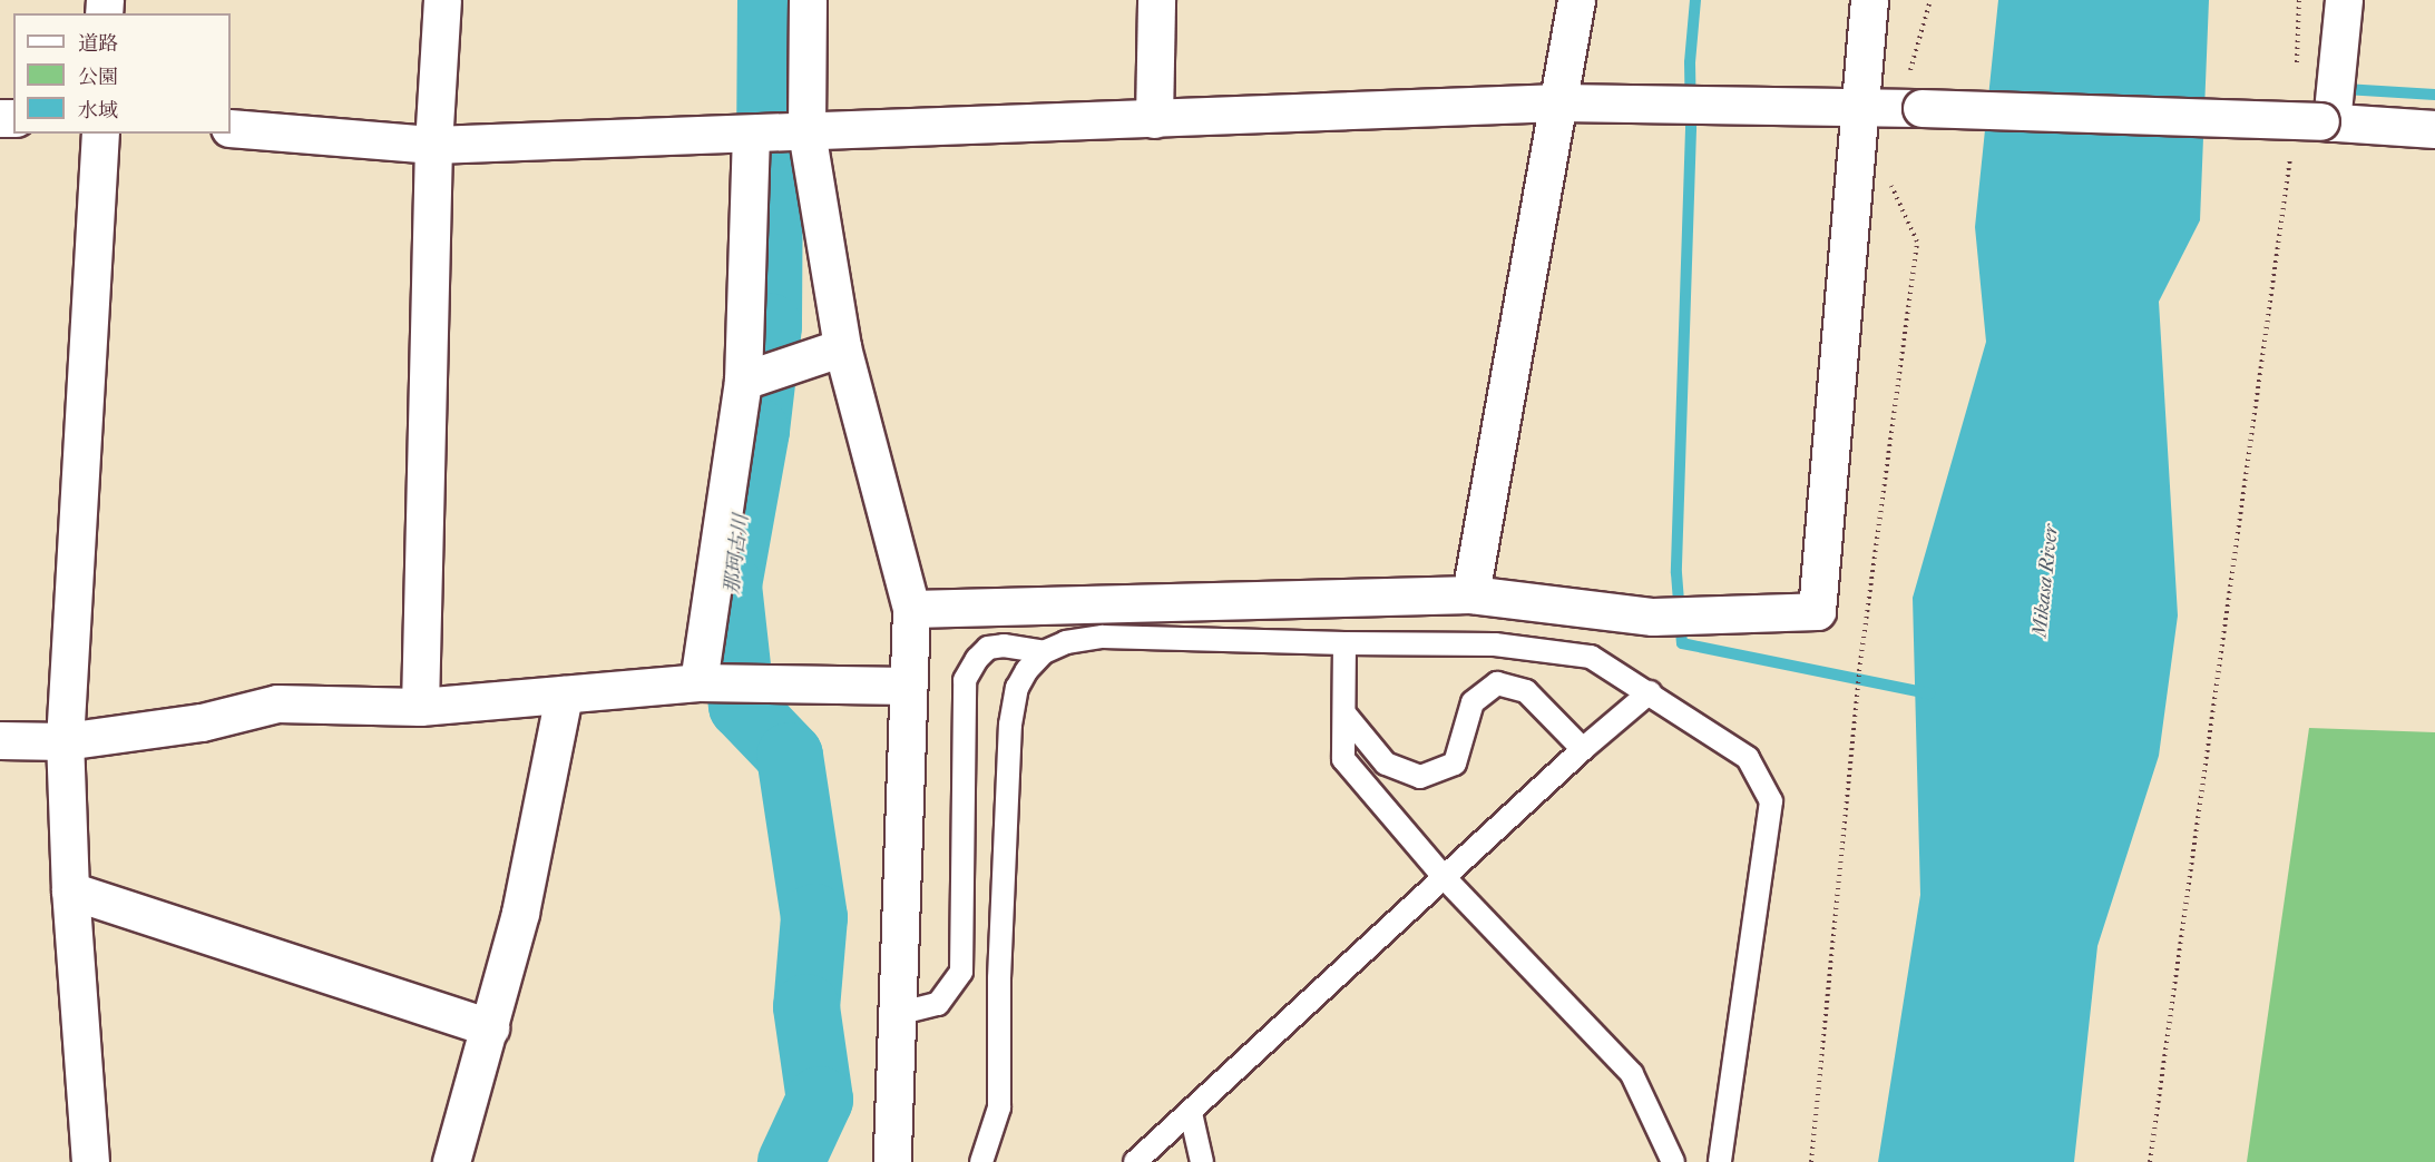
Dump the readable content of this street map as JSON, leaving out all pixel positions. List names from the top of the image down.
{
  "water": ["那珂古川", "Mikasa River"],
  "legend": ["道路", "公園", "水域"]
}
